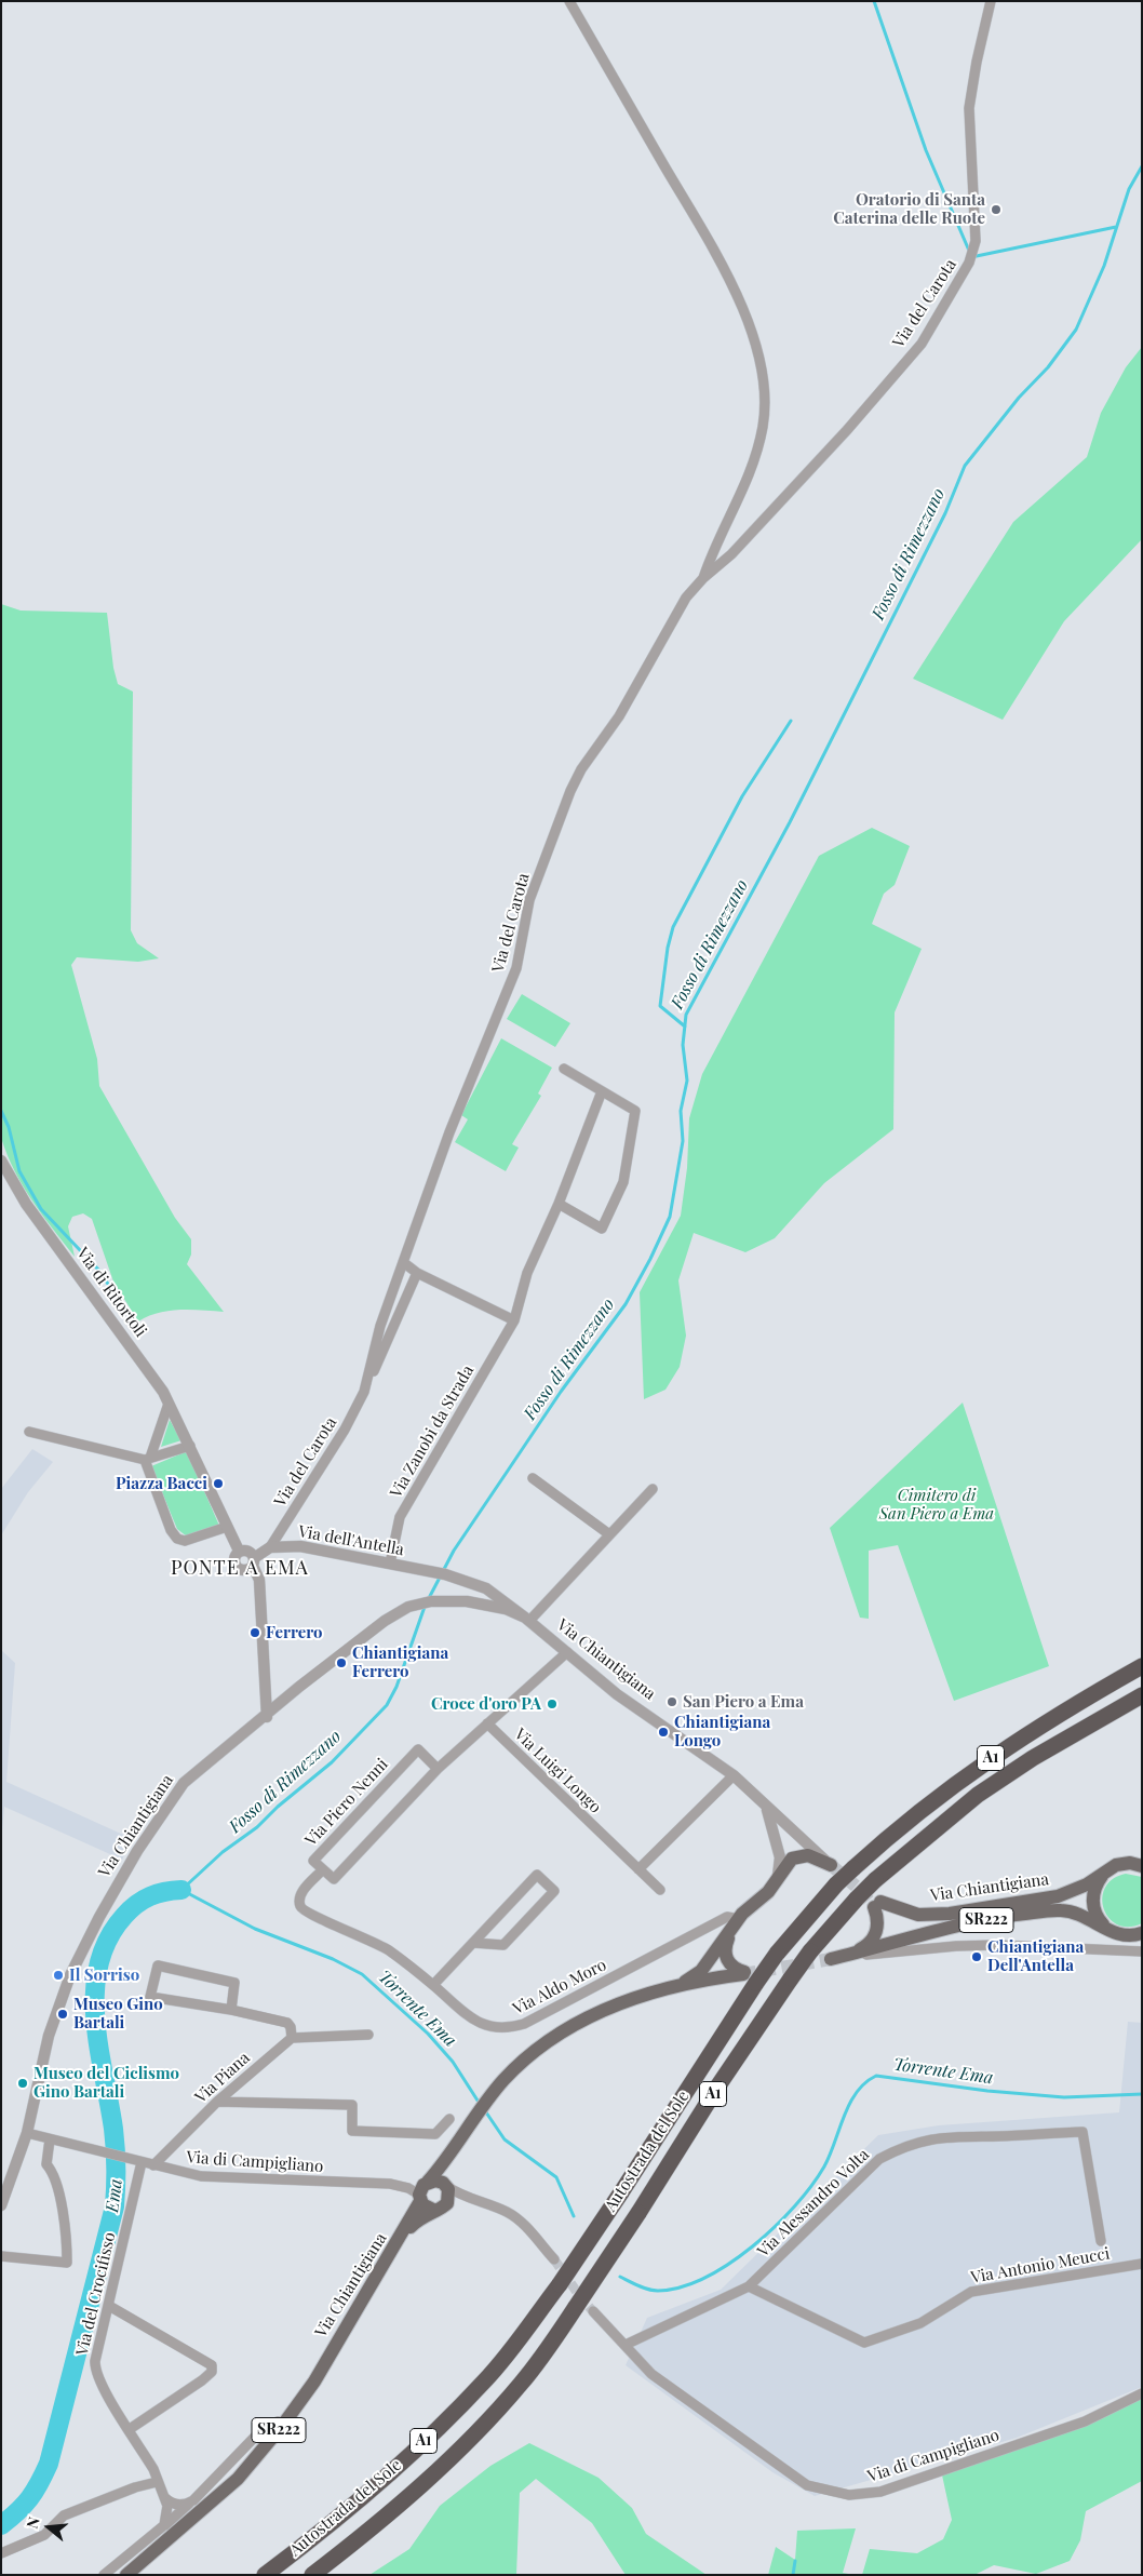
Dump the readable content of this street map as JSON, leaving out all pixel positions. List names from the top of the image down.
{
  "streets": {
    "highway": ["A1", "Autostrada del Sole"],
    "main road": ["Via Chiantigiana", "SR222"],
    "street": [
      "Via del Carota",
      "Via di Ritortoli",
      "Via Zanobi da Strada",
      "Via dell'Antella",
      "Via Luigi Longo",
      "Via Piero Nenni",
      "Via Aldo Moro",
      "Via Piana",
      "Via di Campigliano",
      "Via Alessandro Volta",
      "Via Antonio Meucci",
      "Via del Crocifisso"
    ]
  },
  "crossings": [
    ["Via del Carota", "Via dell'Antella"],
    ["Via Zanobi da Strada", "Via dell'Antella"],
    ["Via dell'Antella", "Via Chiantigiana"],
    ["Via Chiantigiana", "Via Aldo Moro"],
    ["Via Chiantigiana", "Autostrada del Sole"],
    ["Via Chiantigiana", "Via di Campigliano"],
    ["Via Luigi Longo", "Via Piero Nenni"],
    ["Via Piero Nenni", "Via Aldo Moro"],
    ["Via Piana", "Via di Campigliano"],
    ["Via di Campigliano", "Via del Crocifisso"],
    ["Via Alessandro Volta", "Via Antonio Meucci"]
  ],
  "districts": ["PONTE A EMA"],
  "water": ["Fosso di Rimezzano", "Torrente Ema", "Ema"],
  "parks": ["Cimitero di San Piero a Ema"],
  "places": [
    "Oratorio di Santa Caterina delle Ruote",
    "Piazza Bacci",
    "Ferrero",
    "Chiantigiana Ferrero",
    "San Piero a Ema",
    "Croce d'oro PA",
    "Chiantigiana Longo",
    "Chiantigiana Dell'Antella",
    "Il Sorriso",
    "Museo Gino Bartali",
    "Museo del Ciclismo Gino Bartali"
  ],
  "north": "left"
}
